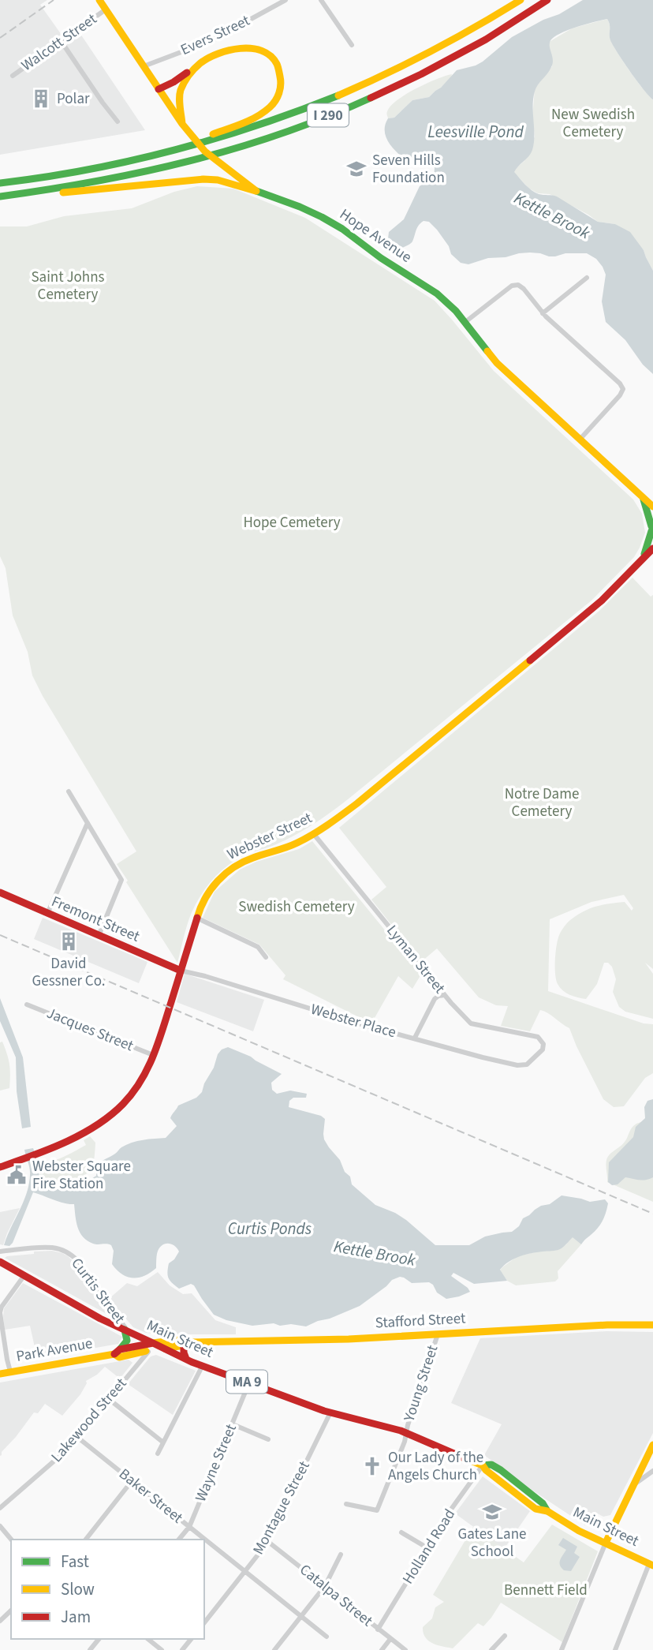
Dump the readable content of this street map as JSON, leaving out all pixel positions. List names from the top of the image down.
{
  "streets": {
    "main road": [
      "I 290",
      "Hope Avenue",
      "Webster Street",
      "Fremont Street",
      "Stafford Street",
      "Main Street",
      "Park Avenue",
      "MA 9"
    ],
    "street": [
      "Evers Street",
      "Walcott Street",
      "Lyman Street",
      "Webster Place",
      "Jacques Street",
      "Curtis Street",
      "Young Street",
      "Lakewood Street",
      "Wayne Street",
      "Baker Street",
      "Montague Street",
      "Holland Road",
      "Catalpa Street"
    ]
  },
  "crossings": [
    ["Evers Street", "Hope Avenue"],
    ["Walcott Street", "Hope Avenue"],
    ["Webster Street", "Fremont Street"],
    ["Webster Street", "Lyman Street"],
    ["Webster Street", "Webster Place"],
    ["Webster Street", "Jacques Street"],
    ["Fremont Street", "Webster Place"],
    ["Lyman Street", "Webster Place"],
    ["Curtis Street", "Main Street"],
    ["Stafford Street", "Main Street"],
    ["Stafford Street", "Park Avenue"],
    ["Stafford Street", "Young Street"],
    ["Stafford Street", "Lakewood Street"],
    ["Main Street", "Park Avenue"],
    ["Main Street", "Young Street"],
    ["Main Street", "Lakewood Street"],
    ["Main Street", "Wayne Street"],
    ["Main Street", "Montague Street"],
    ["Main Street", "Holland Road"],
    ["Park Avenue", "Lakewood Street"],
    ["Lakewood Street", "Baker Street"],
    ["Wayne Street", "Baker Street"],
    ["Baker Street", "Montague Street"],
    ["Montague Street", "Catalpa Street"],
    ["Holland Road", "Catalpa Street"]
  ],
  "water": ["Leesville Pond", "Kettle Brook", "Curtis Ponds"],
  "parks": [
    "New Swedish Cemetery",
    "Saint Johns Cemetery",
    "Hope Cemetery",
    "Notre Dame Cemetery",
    "Swedish Cemetery",
    "Bennett Field"
  ],
  "places": {
    "building": ["Polar", "David Gessner Co."],
    "school or university": ["Seven Hills Foundation", "Gates Lane School"],
    "public building": ["Webster Square Fire Station"],
    "church": ["Our Lady of the Angels Church"]
  },
  "legend": ["Fast", "Slow", "Jam"]
}
